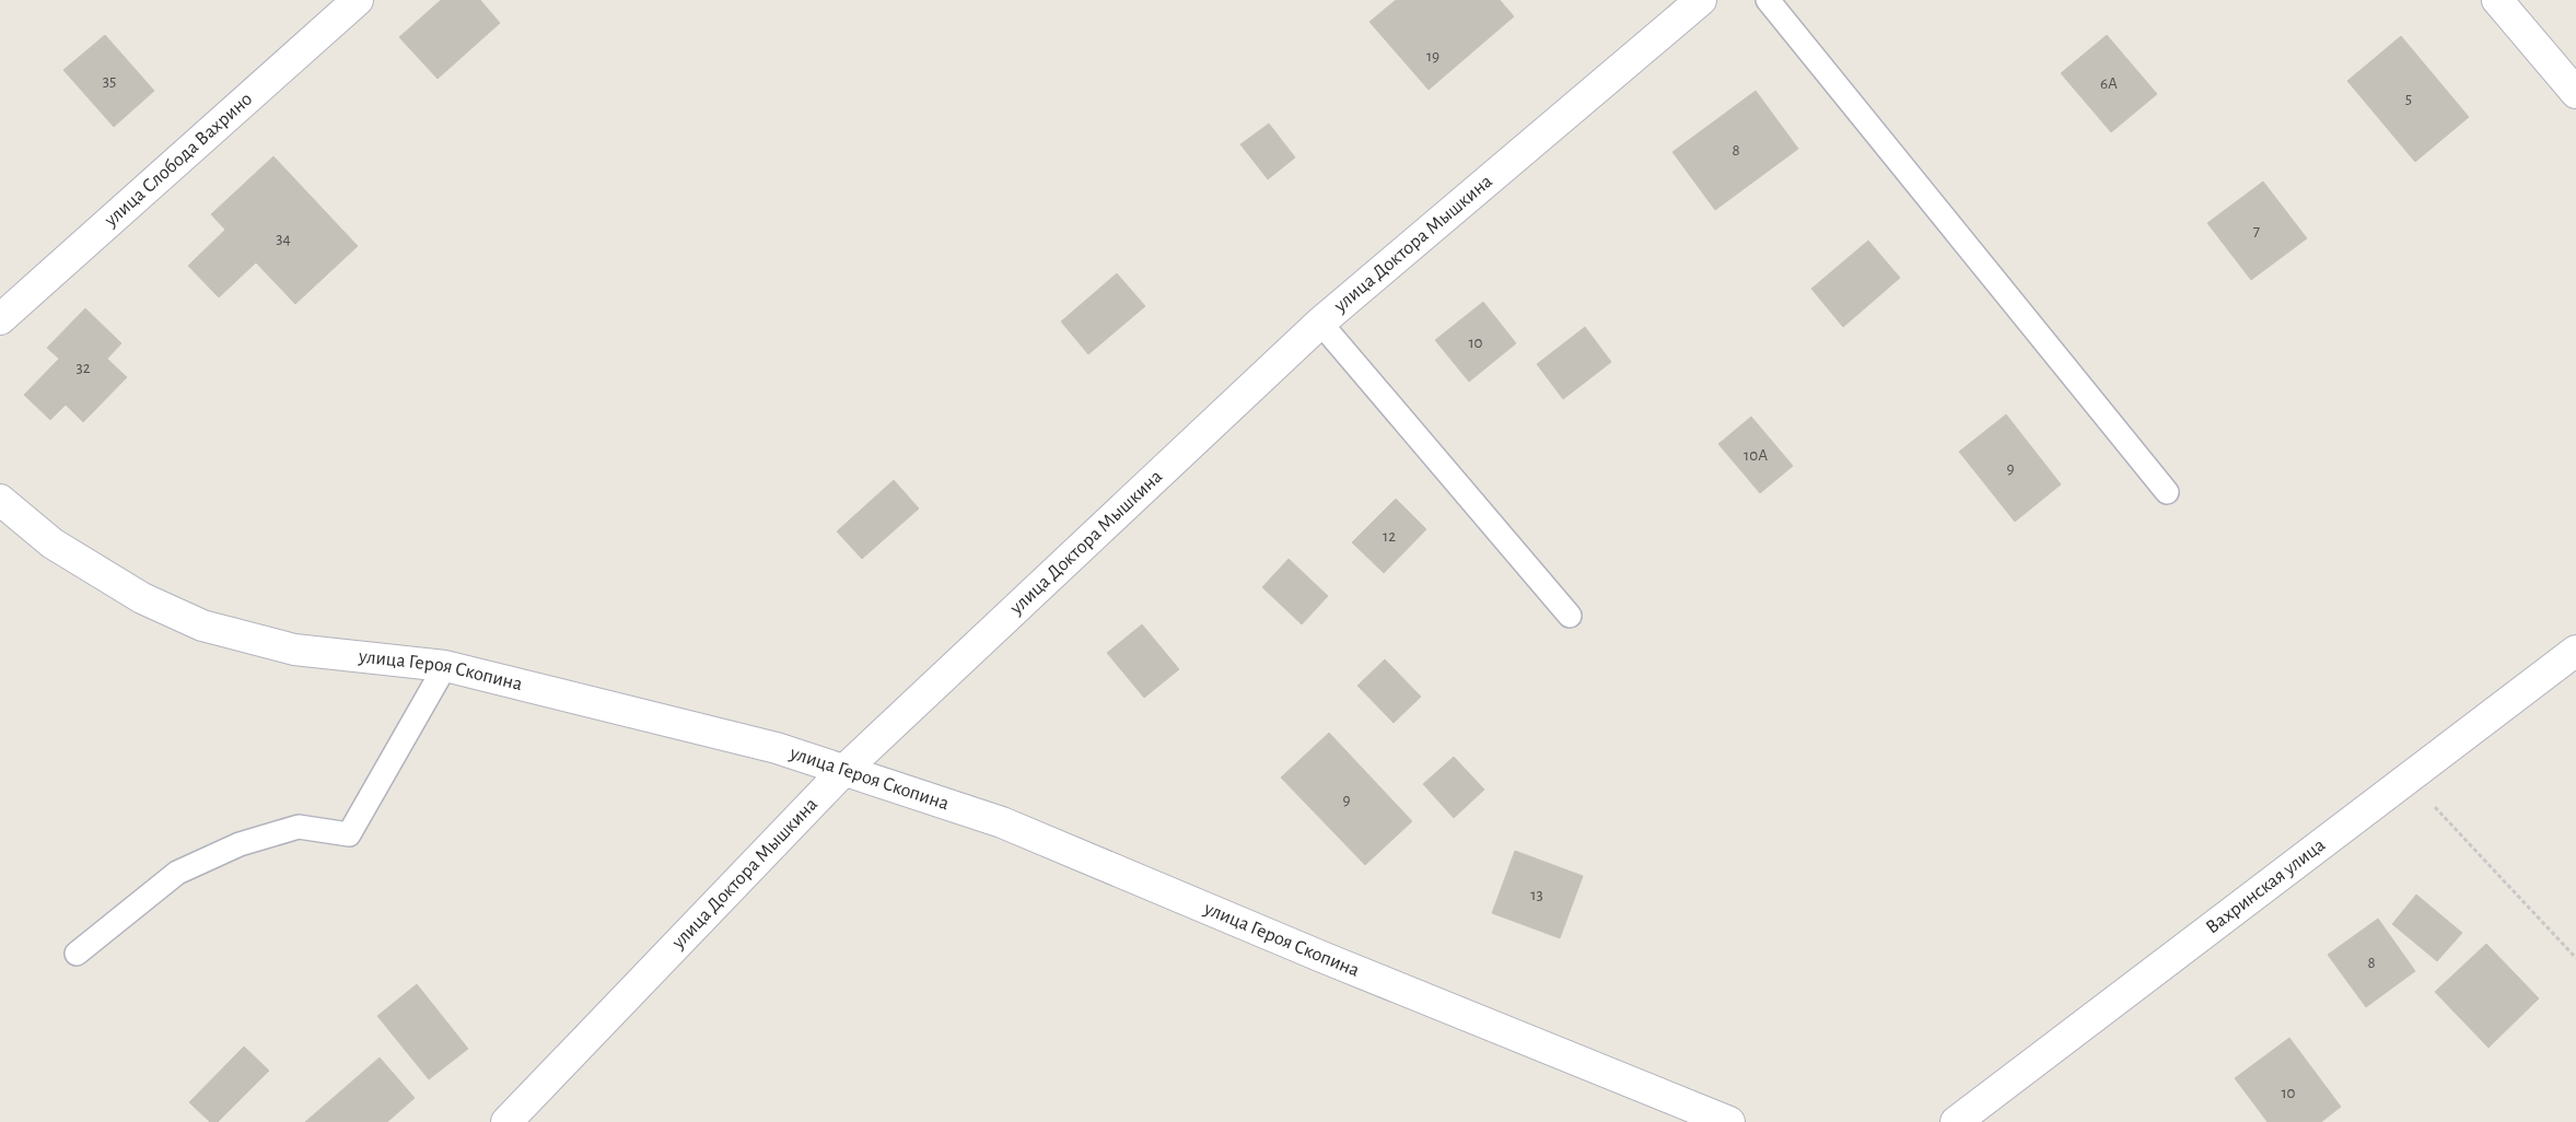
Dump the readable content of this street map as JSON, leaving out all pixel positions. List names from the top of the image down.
{
  "streets": {
    "street": [
      "улица Слобода Вахрино",
      "улица Доктора Мышкина",
      "улица Героя Скопина",
      "Вахринская улица"
    ]
  },
  "crossings": [
    ["улица Доктора Мышкина", "улица Героя Скопина"]
  ],
  "house_numbers": [
    "19",
    "35",
    "6А",
    "5",
    "8",
    "7",
    "34",
    "10",
    "32",
    "10А",
    "9",
    "12",
    "9",
    "13",
    "8",
    "10"
  ]
}
